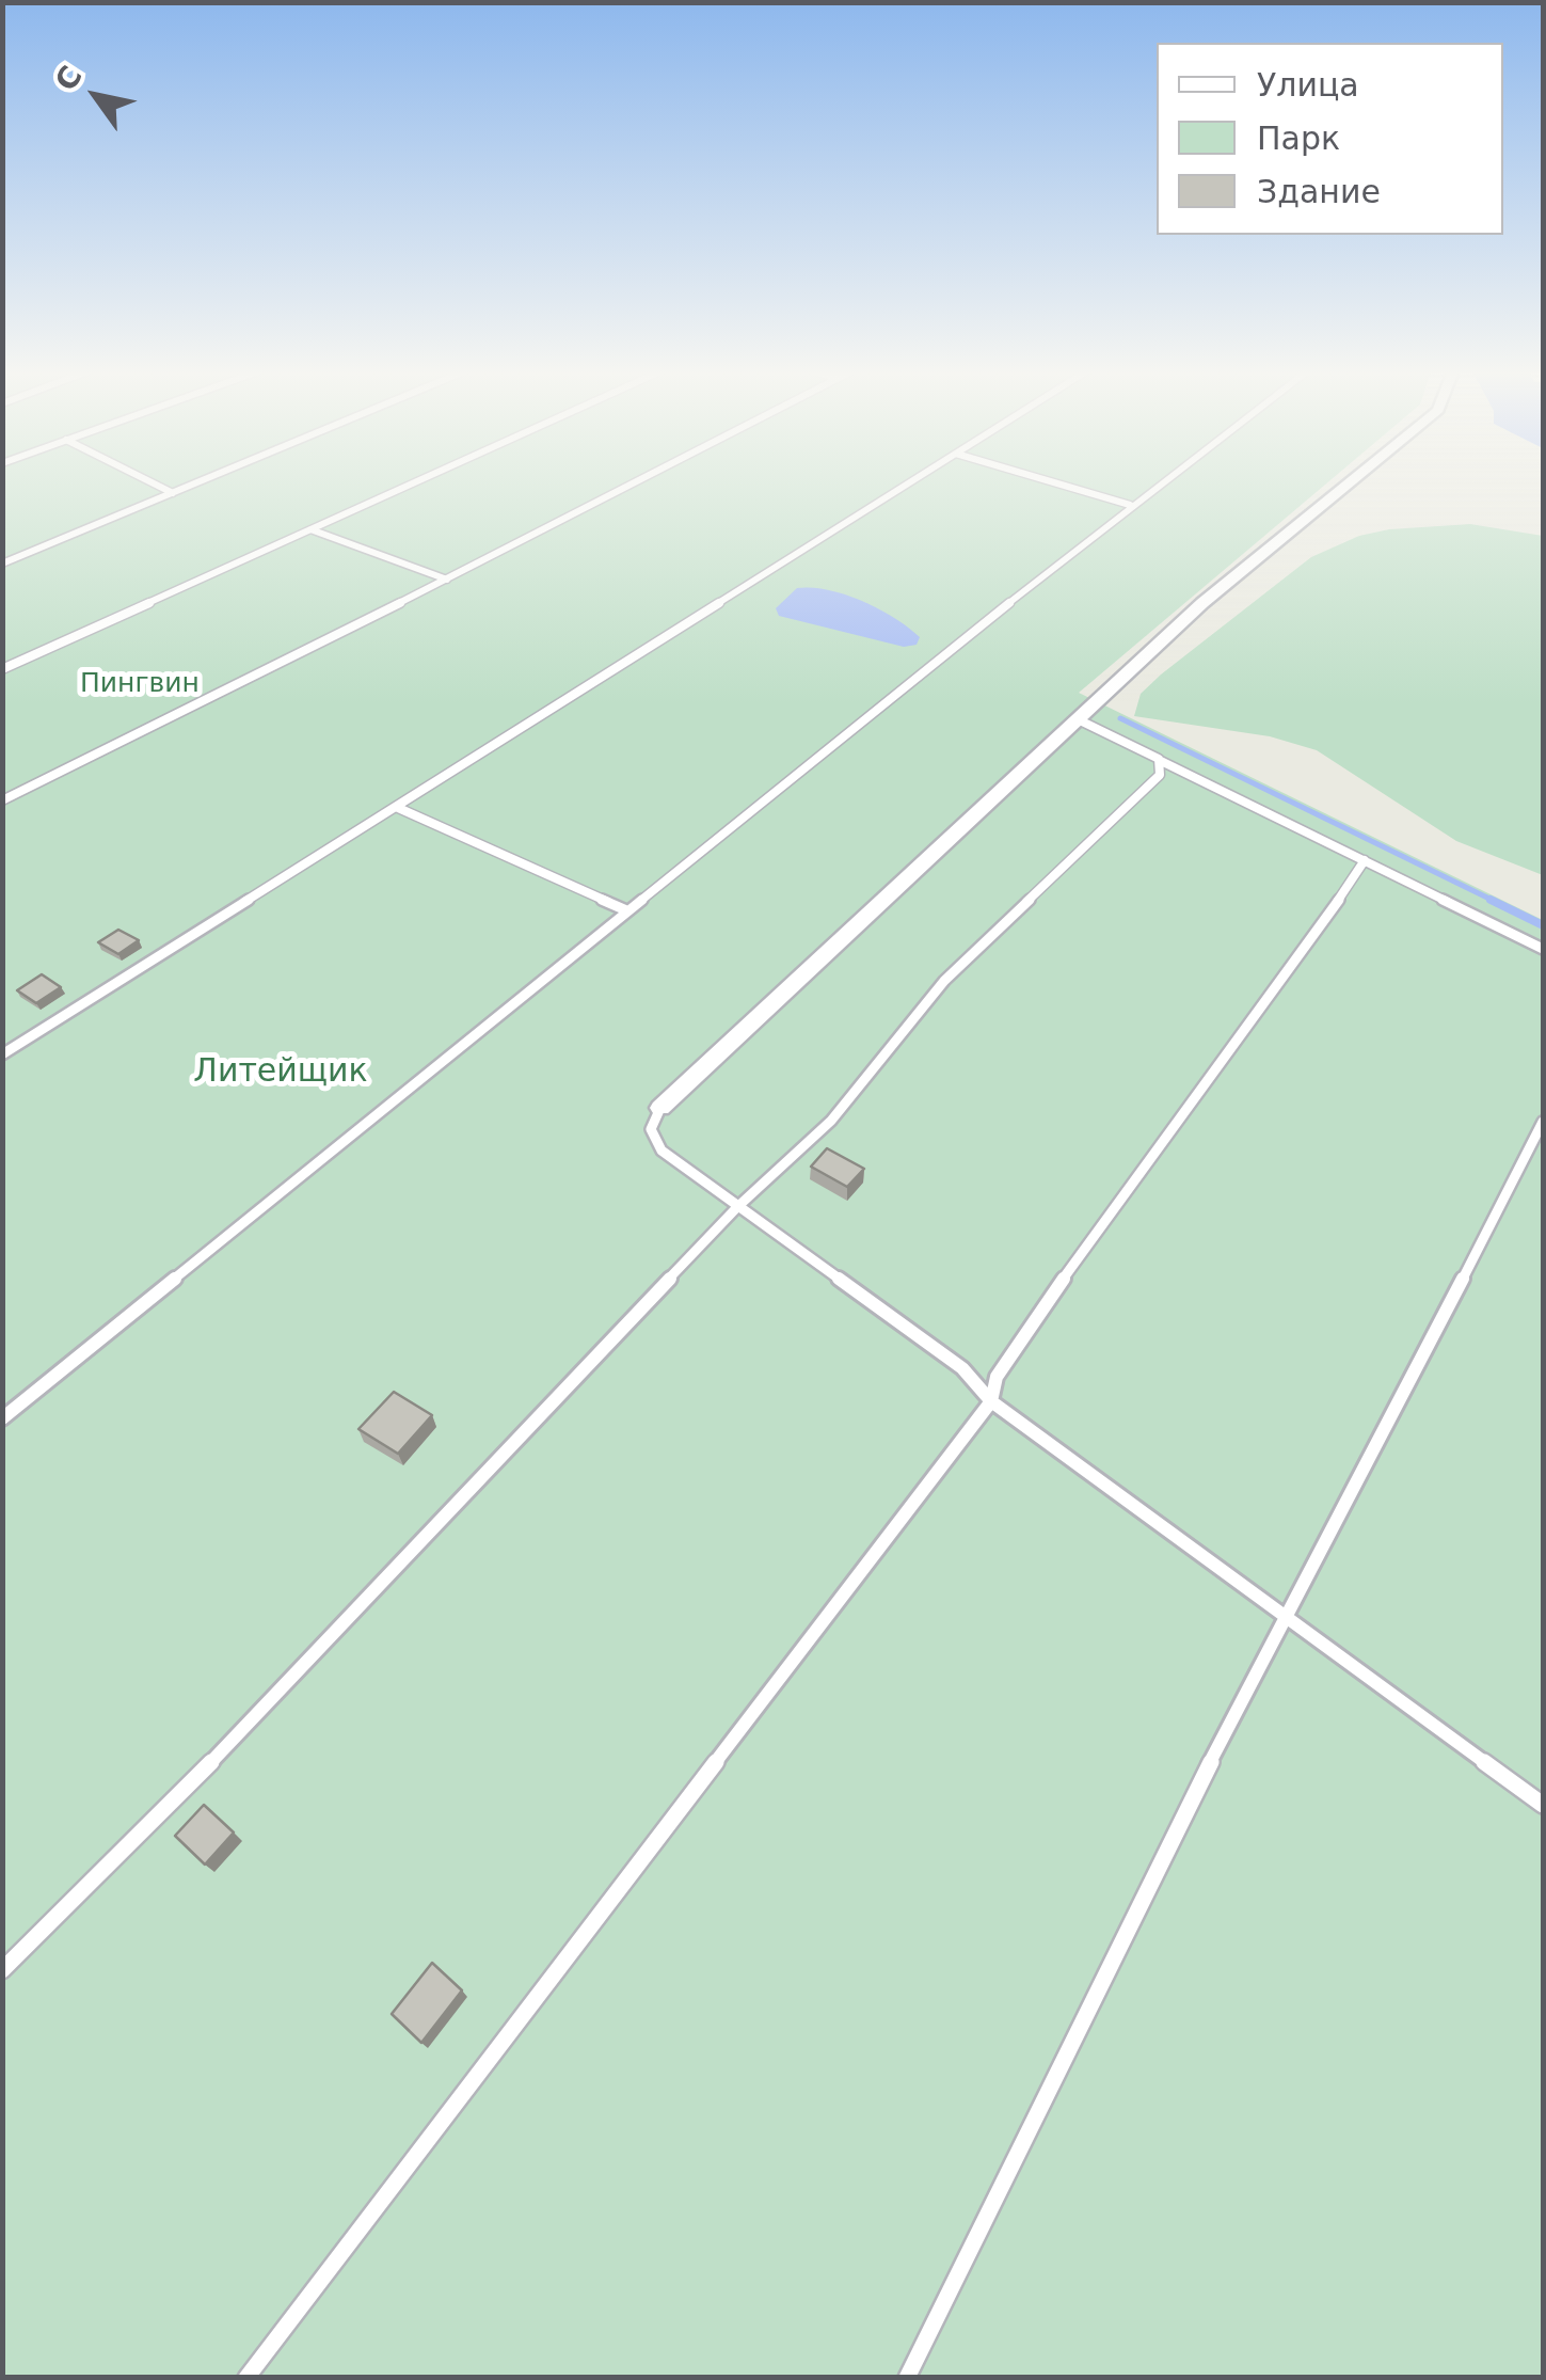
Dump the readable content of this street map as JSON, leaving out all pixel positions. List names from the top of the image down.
{
  "parks": ["Пингвин", "Литейщик"],
  "legend": ["Улица", "Парк", "Здание"],
  "north": "top left"
}
